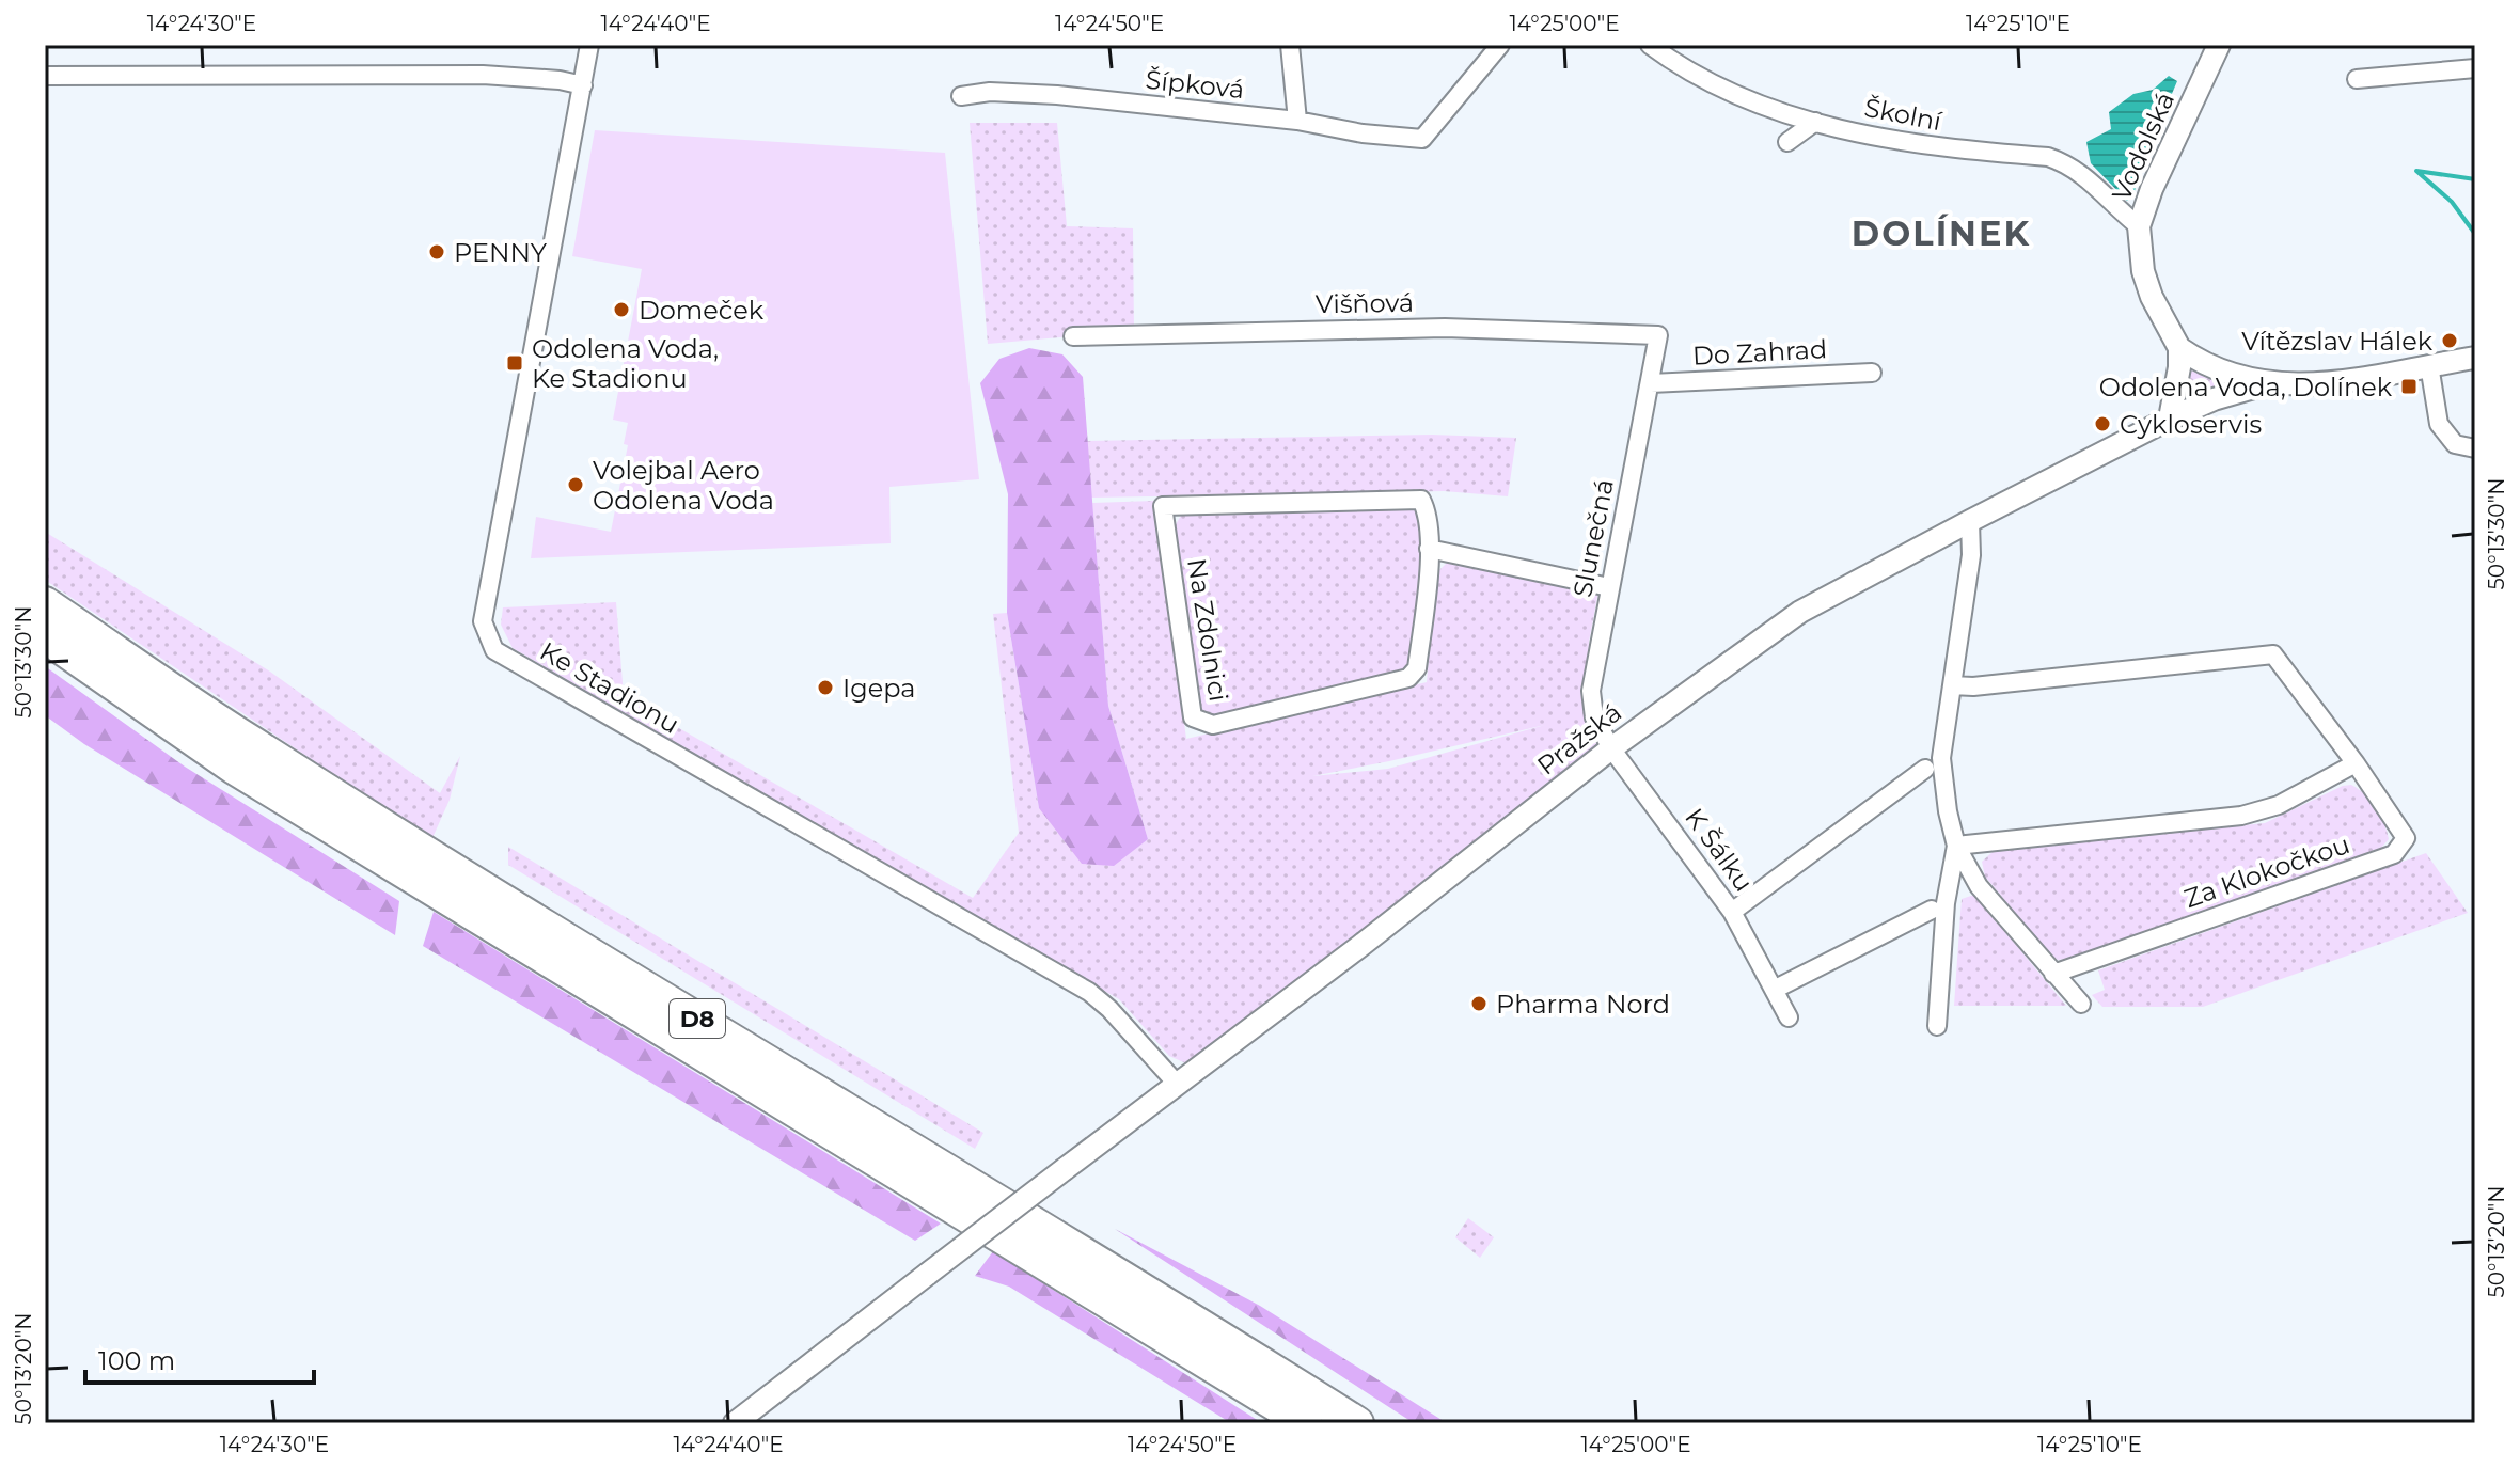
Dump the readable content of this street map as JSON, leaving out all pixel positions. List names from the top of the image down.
{
  "streets": {
    "highway": ["D8"],
    "street": [
      "Šípková",
      "Školní",
      "Vodolská",
      "Višňová",
      "Do Zahrad",
      "Slunečná",
      "Na Zdolnici",
      "Ke Stadionu",
      "Pražská",
      "K Šálku",
      "Za Klokočkou"
    ]
  },
  "crossings": [
    ["Školní", "Vodolská"],
    ["Višňová", "Slunečná"],
    ["Do Zahrad", "Slunečná"],
    ["Slunečná", "Pražská"],
    ["Slunečná", "K Šálku"],
    ["Ke Stadionu", "Pražská"],
    ["Pražská", "K Šálku"]
  ],
  "districts": ["DOLÍNEK"],
  "places": {
    "other": [
      "PENNY",
      "Domeček",
      "Vítězslav Hálek",
      "Cykloservis",
      "Volejbal Aero Odolena Voda",
      "Igepa",
      "Pharma Nord"
    ],
    "transit": ["Odolena Voda, Ke Stadionu", "Odolena Voda, Dolínek"]
  },
  "scale_bar": "100 m",
  "coordinates": [
    "14°24'30\"E",
    "14°24'40\"E",
    "14°24'50\"E",
    "14°25'00\"E",
    "14°25'10\"E",
    "50°13'30\"N",
    "50°13'20\"N"
  ]
}
